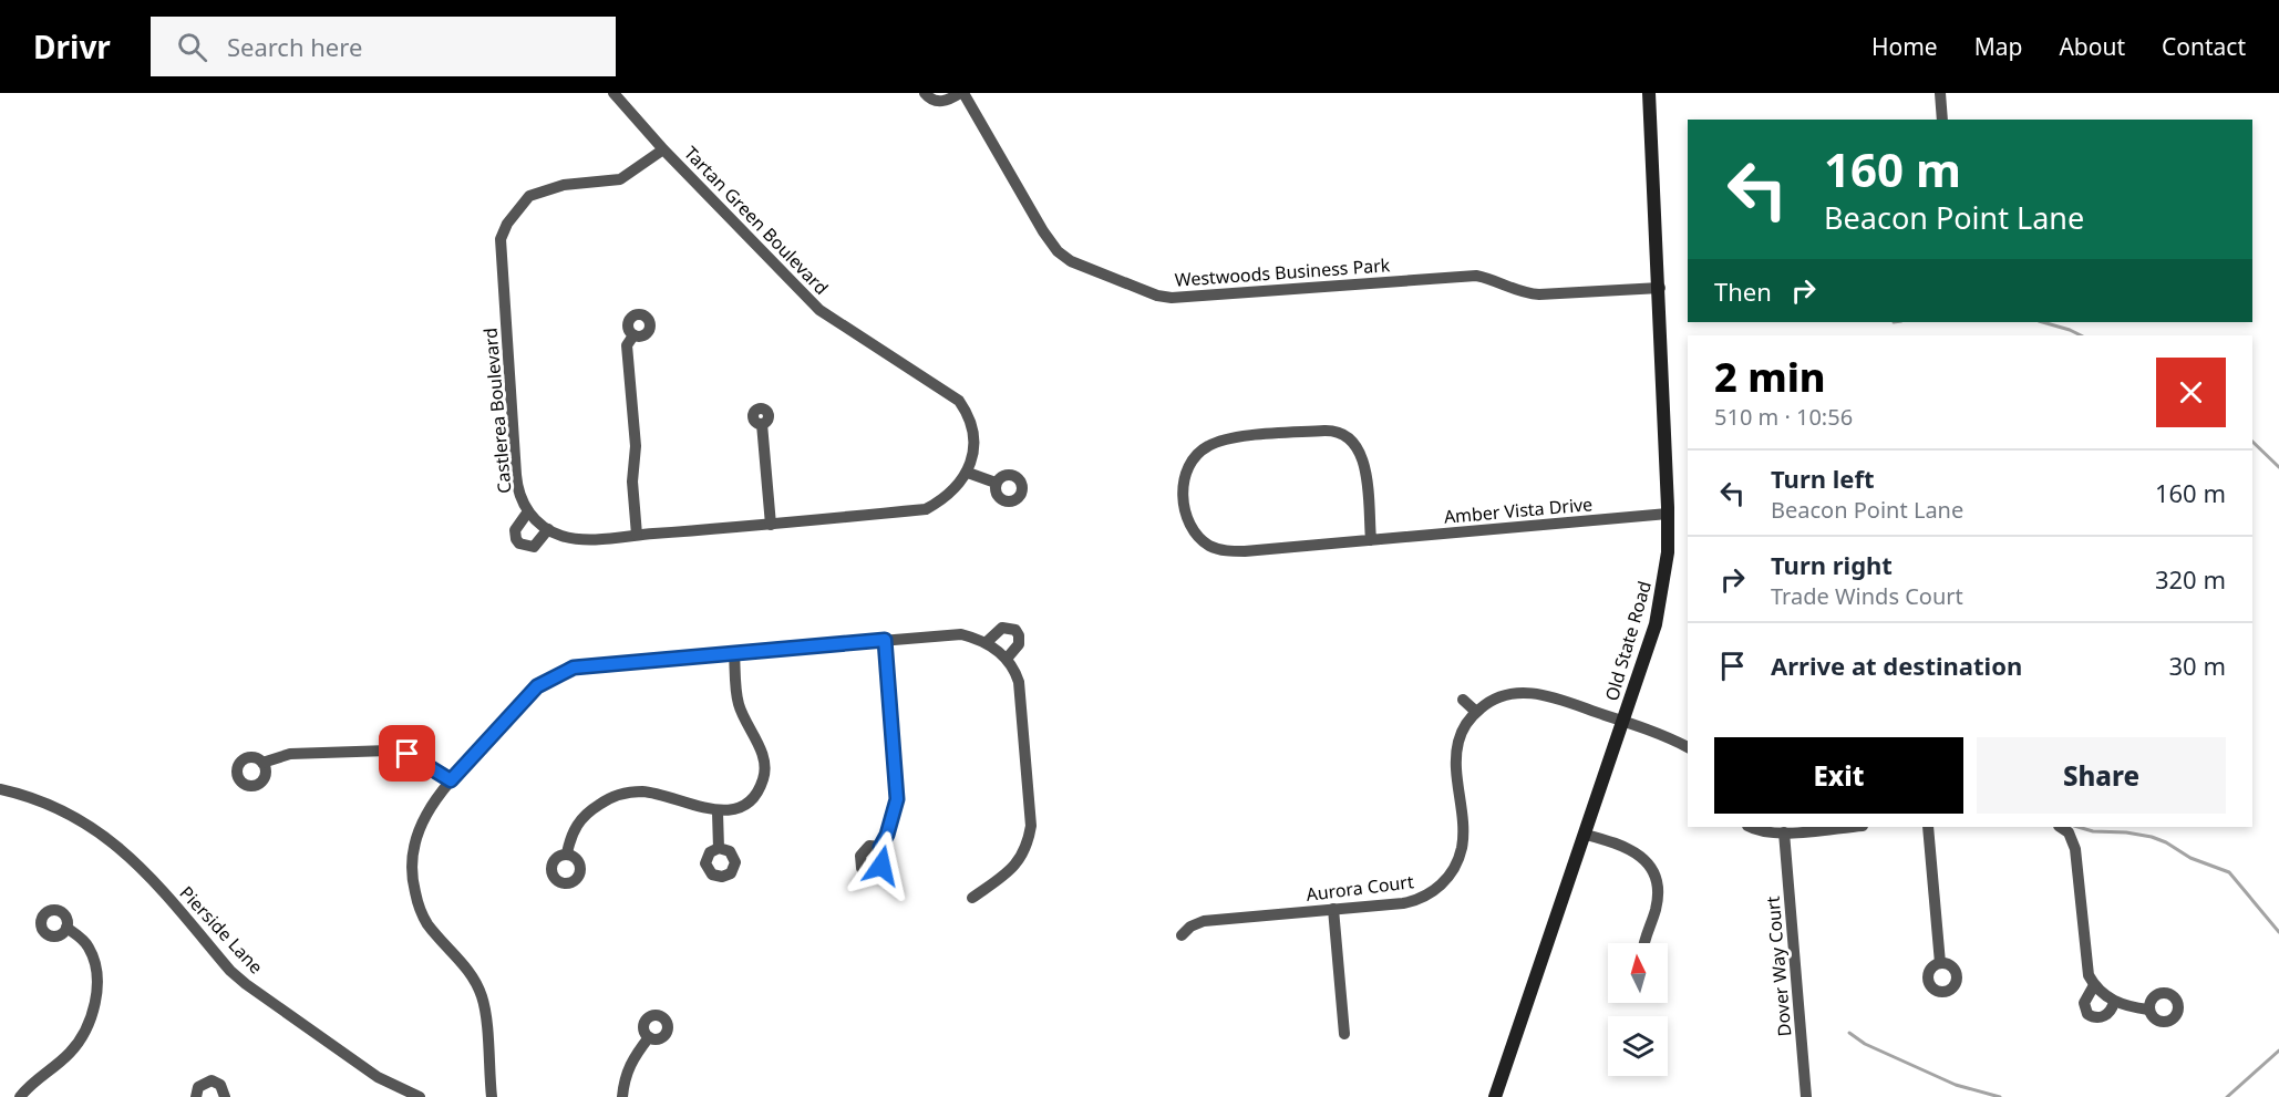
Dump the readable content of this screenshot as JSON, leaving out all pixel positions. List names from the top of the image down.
{
  "streets": {
    "street": [
      "Tartan Green Boulevard",
      "Westwoods Business Park",
      "Castlerea Boulevard",
      "Amber Vista Drive",
      "Old State Road",
      "Aurora Court",
      "Pierside Lane",
      "Dover Way Court"
    ]
  },
  "crossings": [
    ["Tartan Green Boulevard", "Castlerea Boulevard"],
    ["Westwoods Business Park", "Old State Road"],
    ["Amber Vista Drive", "Old State Road"]
  ],
  "north": "top",
  "page": {
    "header": "Drivr",
    "search": "Search here",
    "nav": [
      "Home",
      "Map",
      "About",
      "Contact"
    ],
    "turn": ["160 m", "Beacon Point Lane"],
    "then": "Then",
    "heading": ["2 min", "510 m · 10:56"],
    "list": [
      {
        "name": "Turn left",
        "note": "Beacon Point Lane",
        "value": "160 m"
      },
      {
        "name": "Turn right",
        "note": "Trade Winds Court",
        "value": "320 m"
      },
      {
        "name": "Arrive at destination",
        "value": "30 m"
      }
    ],
    "buttons": ["Exit", "Share"]
  }
}
